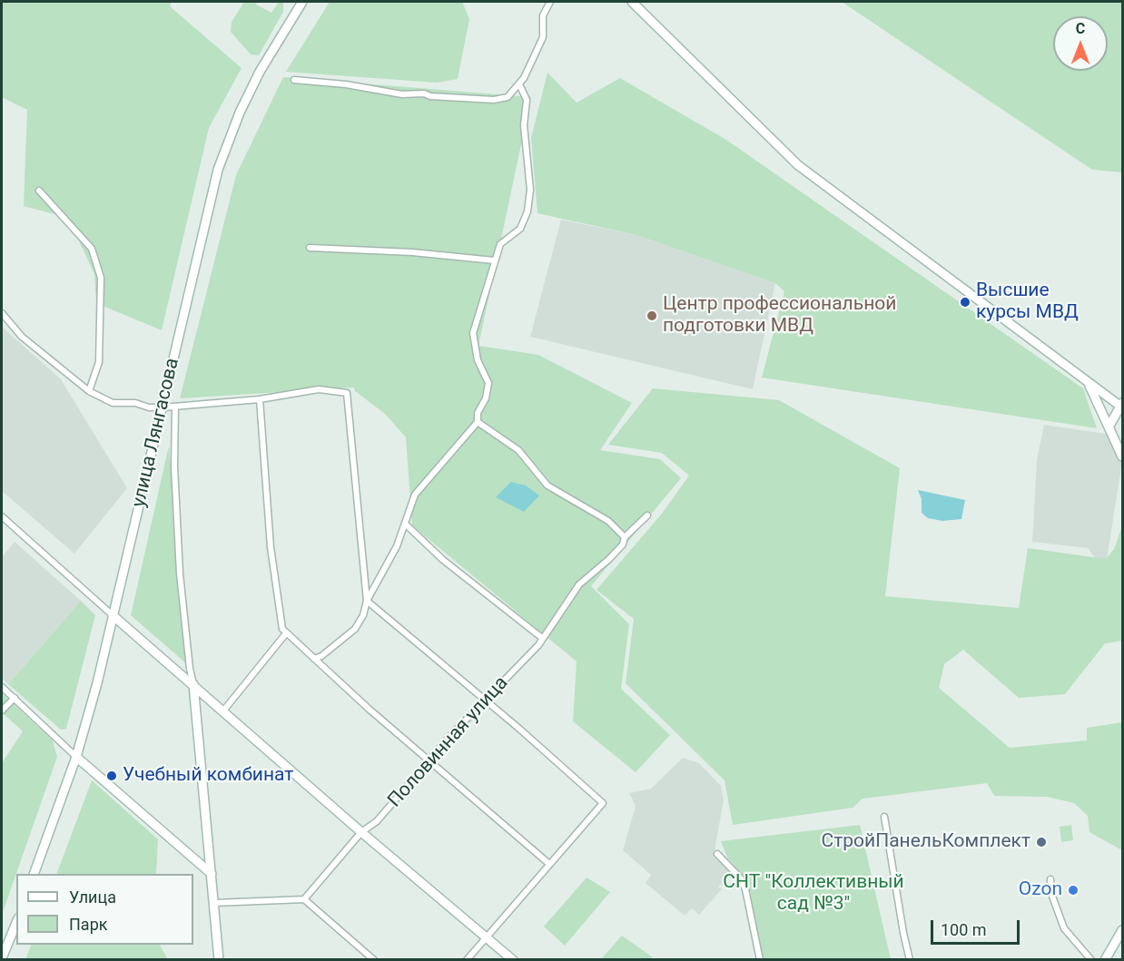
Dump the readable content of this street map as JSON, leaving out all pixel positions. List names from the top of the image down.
{
  "streets": {
    "street": ["улица Лянгасова", "Половинная улица"]
  },
  "parks": ["СНТ \"Коллективный сад №3\""],
  "places": [
    "Высшие курсы МВД",
    "Центр профессиональной подготовки МВД",
    "Учебный комбинат",
    "СтройПанельКомплект",
    "Ozon"
  ],
  "legend": ["Улица", "Парк"],
  "scale_bar": "100 m",
  "north": "top"
}
